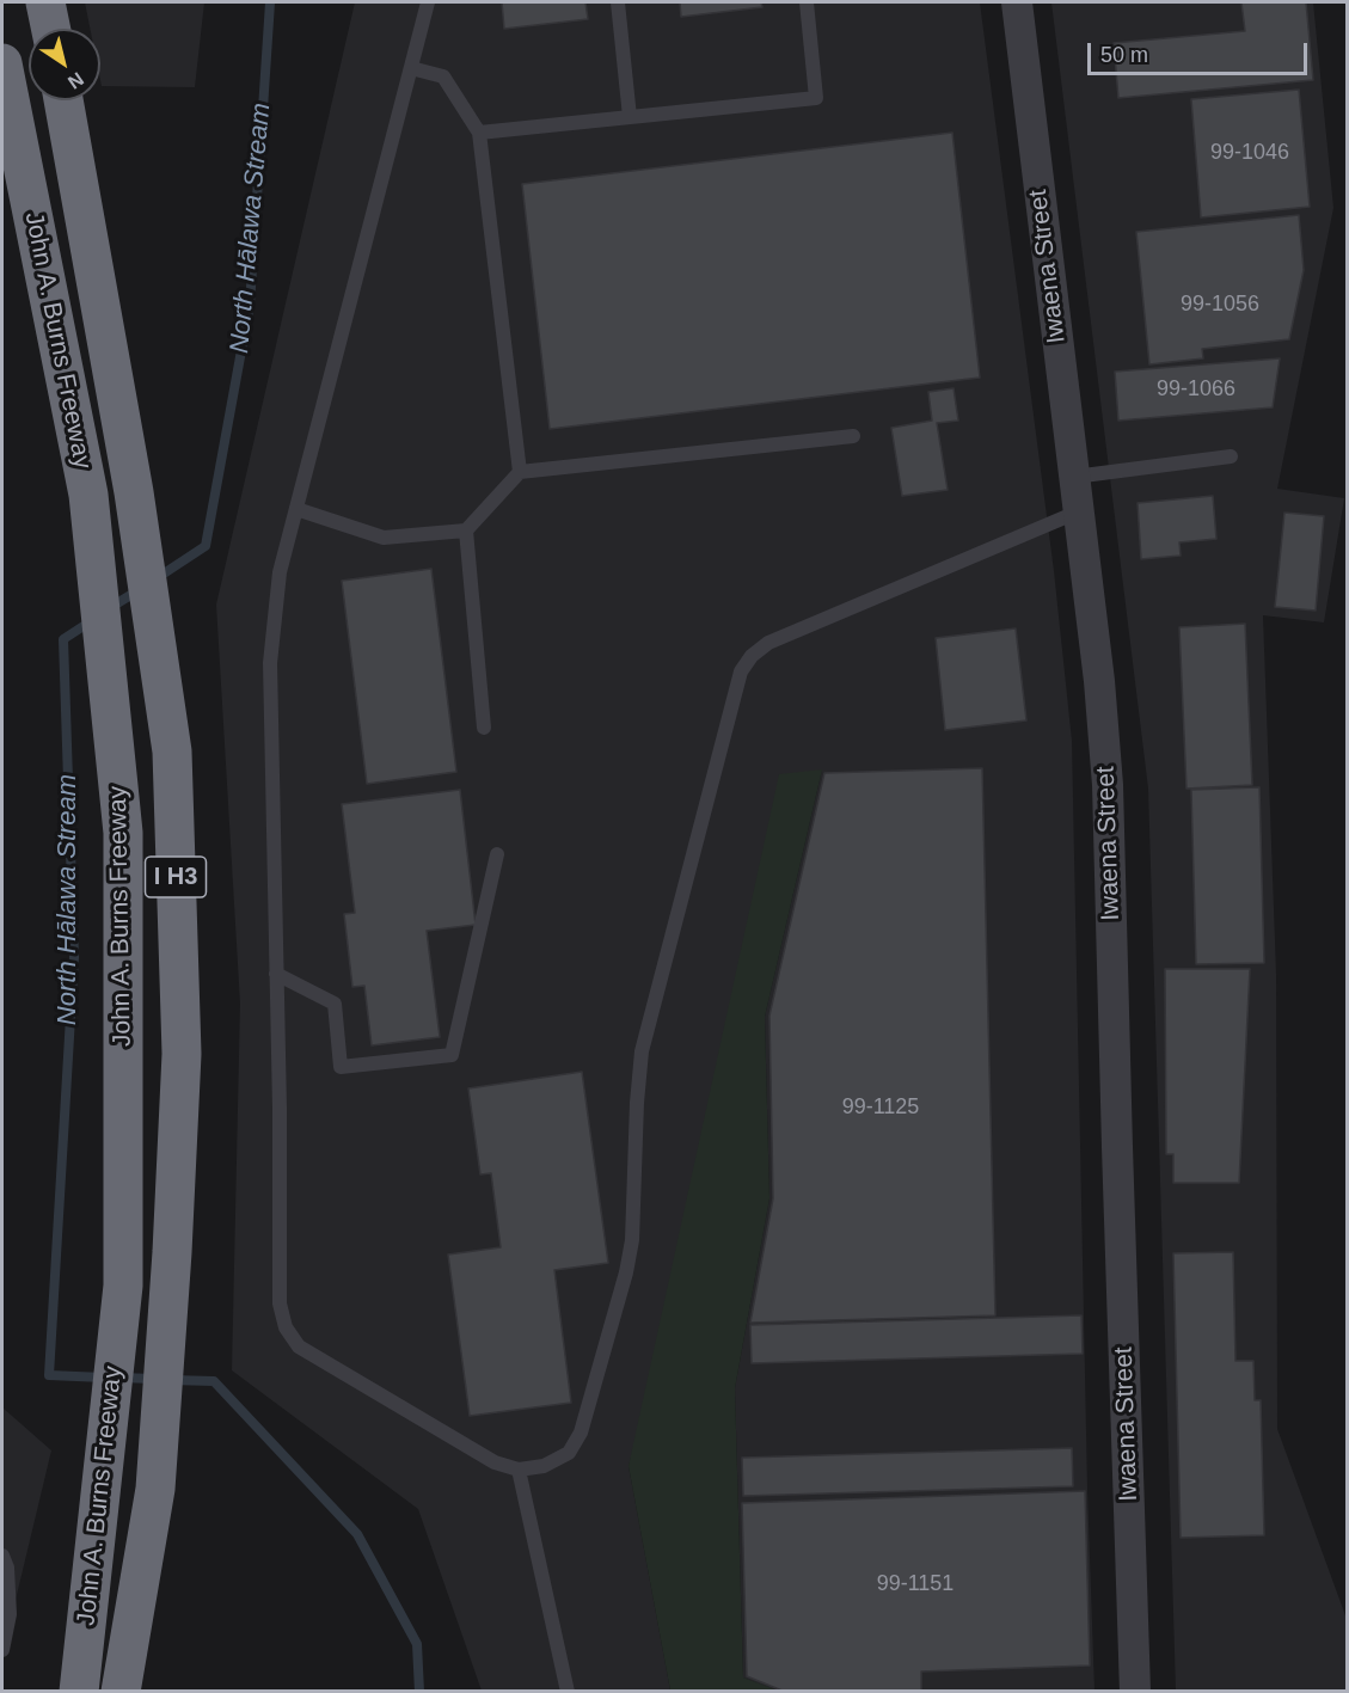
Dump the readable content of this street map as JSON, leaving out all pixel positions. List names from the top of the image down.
{
  "streets": {
    "highway": ["John A. Burns Freeway", "I H3"],
    "street": ["Iwaena Street"]
  },
  "water": ["North Hālawa Stream"],
  "house_numbers": [
    "99-1046",
    "99-1056",
    "99-1066",
    "99-1125",
    "99-1151"
  ],
  "scale_bar": "50 m",
  "north": "bottom right"
}
